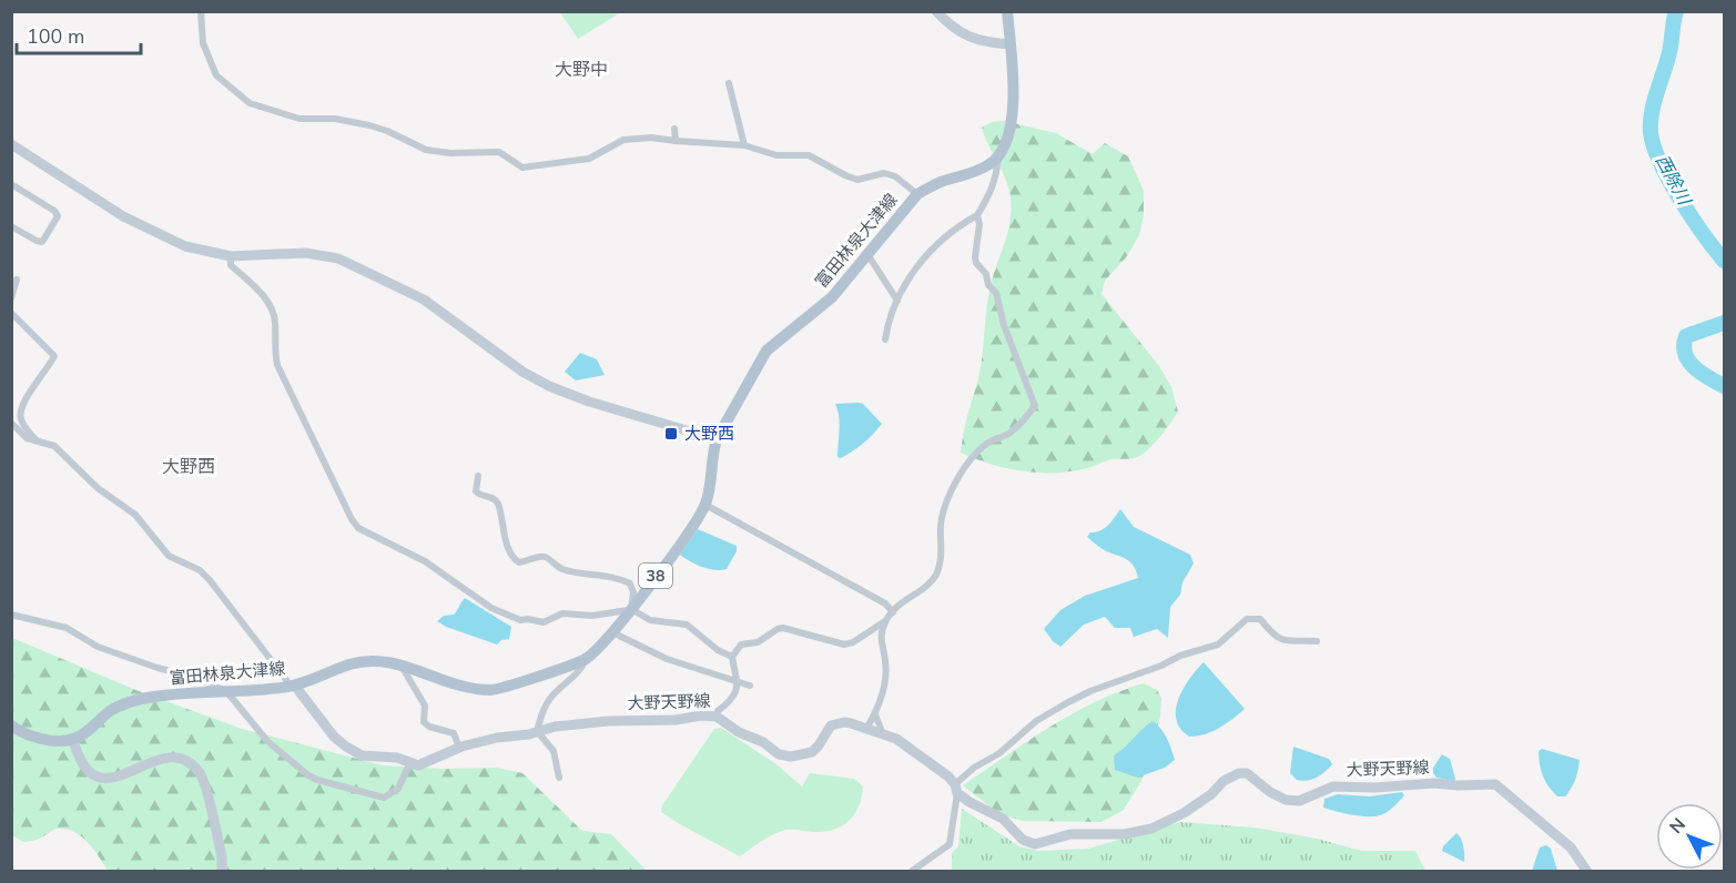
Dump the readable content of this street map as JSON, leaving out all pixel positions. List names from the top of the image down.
{
  "streets": {
    "main road": ["富田林泉大津線", "38", "大野天野線"]
  },
  "crossings": [
    ["富田林泉大津線", "大野天野線"]
  ],
  "districts": ["大野中", "大野西"],
  "water": ["西除川"],
  "places": {
    "transit": ["大野西"]
  },
  "scale_bar": "100 m",
  "north": "top left"
}
